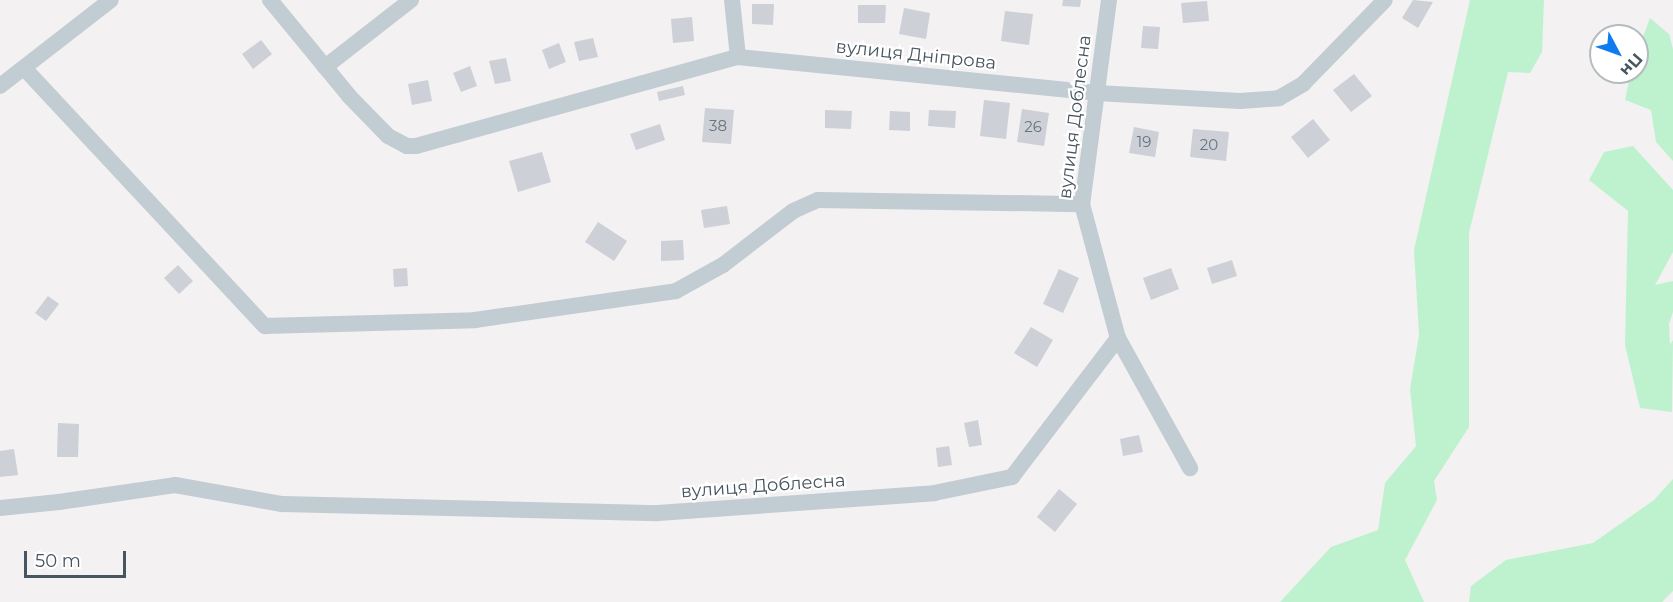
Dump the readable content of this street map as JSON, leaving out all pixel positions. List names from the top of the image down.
{
  "streets": {
    "street": ["вулиця Дніпрова", "вулиця Доблесна"]
  },
  "crossings": [
    ["вулиця Дніпрова", "вулиця Доблесна"]
  ],
  "house_numbers": [
    "38",
    "26",
    "19",
    "20"
  ],
  "scale_bar": "50 m",
  "north": "bottom right"
}
